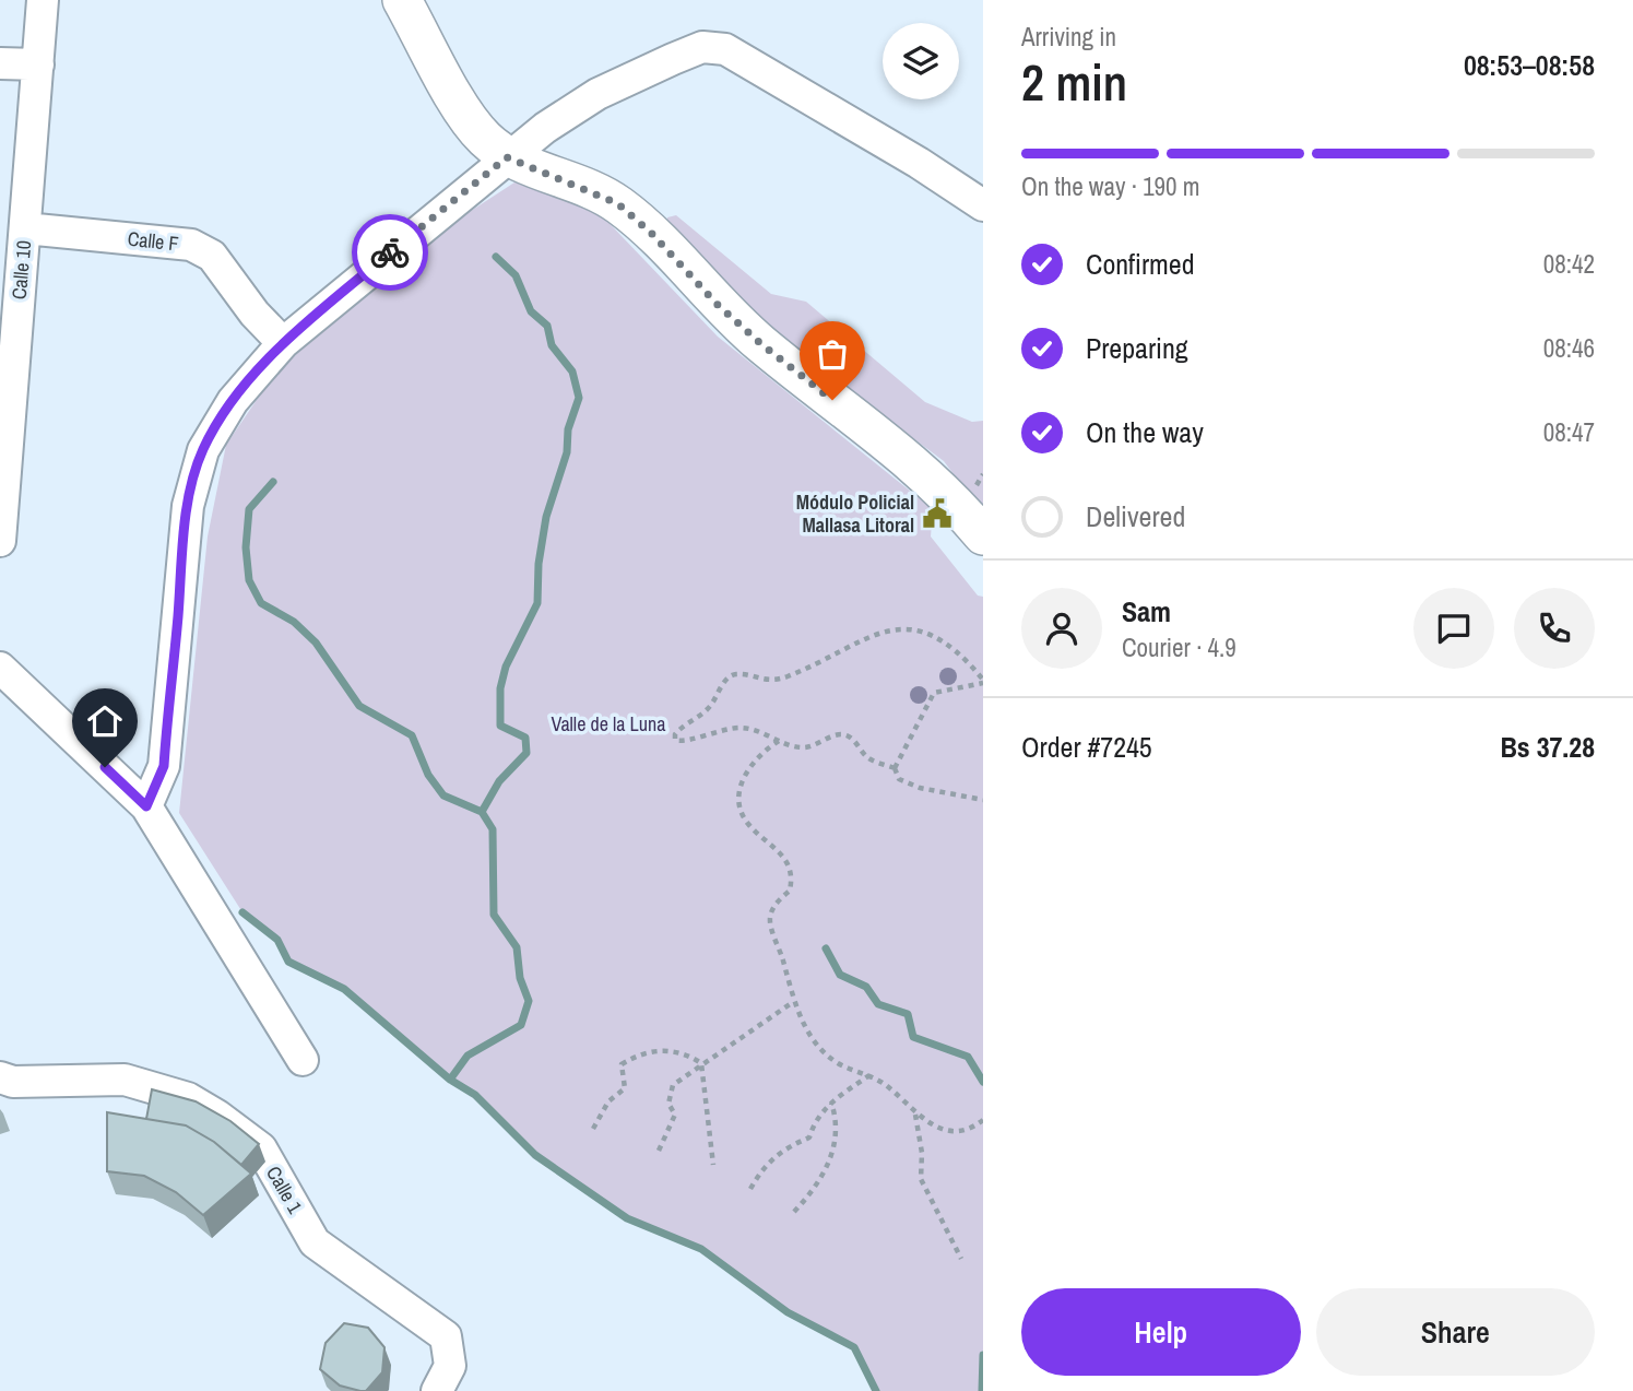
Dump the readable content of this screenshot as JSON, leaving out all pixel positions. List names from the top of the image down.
{
  "streets": {
    "street": ["Calle F", "Calle 10", "Calle 1"]
  },
  "crossings": [
    ["Calle F", "Calle 10"]
  ],
  "parks": ["Valle de la Luna"],
  "places": {
    "public building": ["Módulo Policial Mallasa Litoral"]
  },
  "page": {
    "heading": ["2 min", "Arriving in", "08:53–08:58"],
    "panel": [
      "Sam",
      "Courier · 4.9",
      "Order #7245",
      "Bs 37.28"
    ],
    "bar": "On the way · 190 m",
    "list": [
      ["Confirmed", "08:42"],
      ["Preparing", "08:46"],
      ["On the way", "08:47"],
      "Delivered"
    ],
    "buttons": ["Help", "Share"]
  }
}
